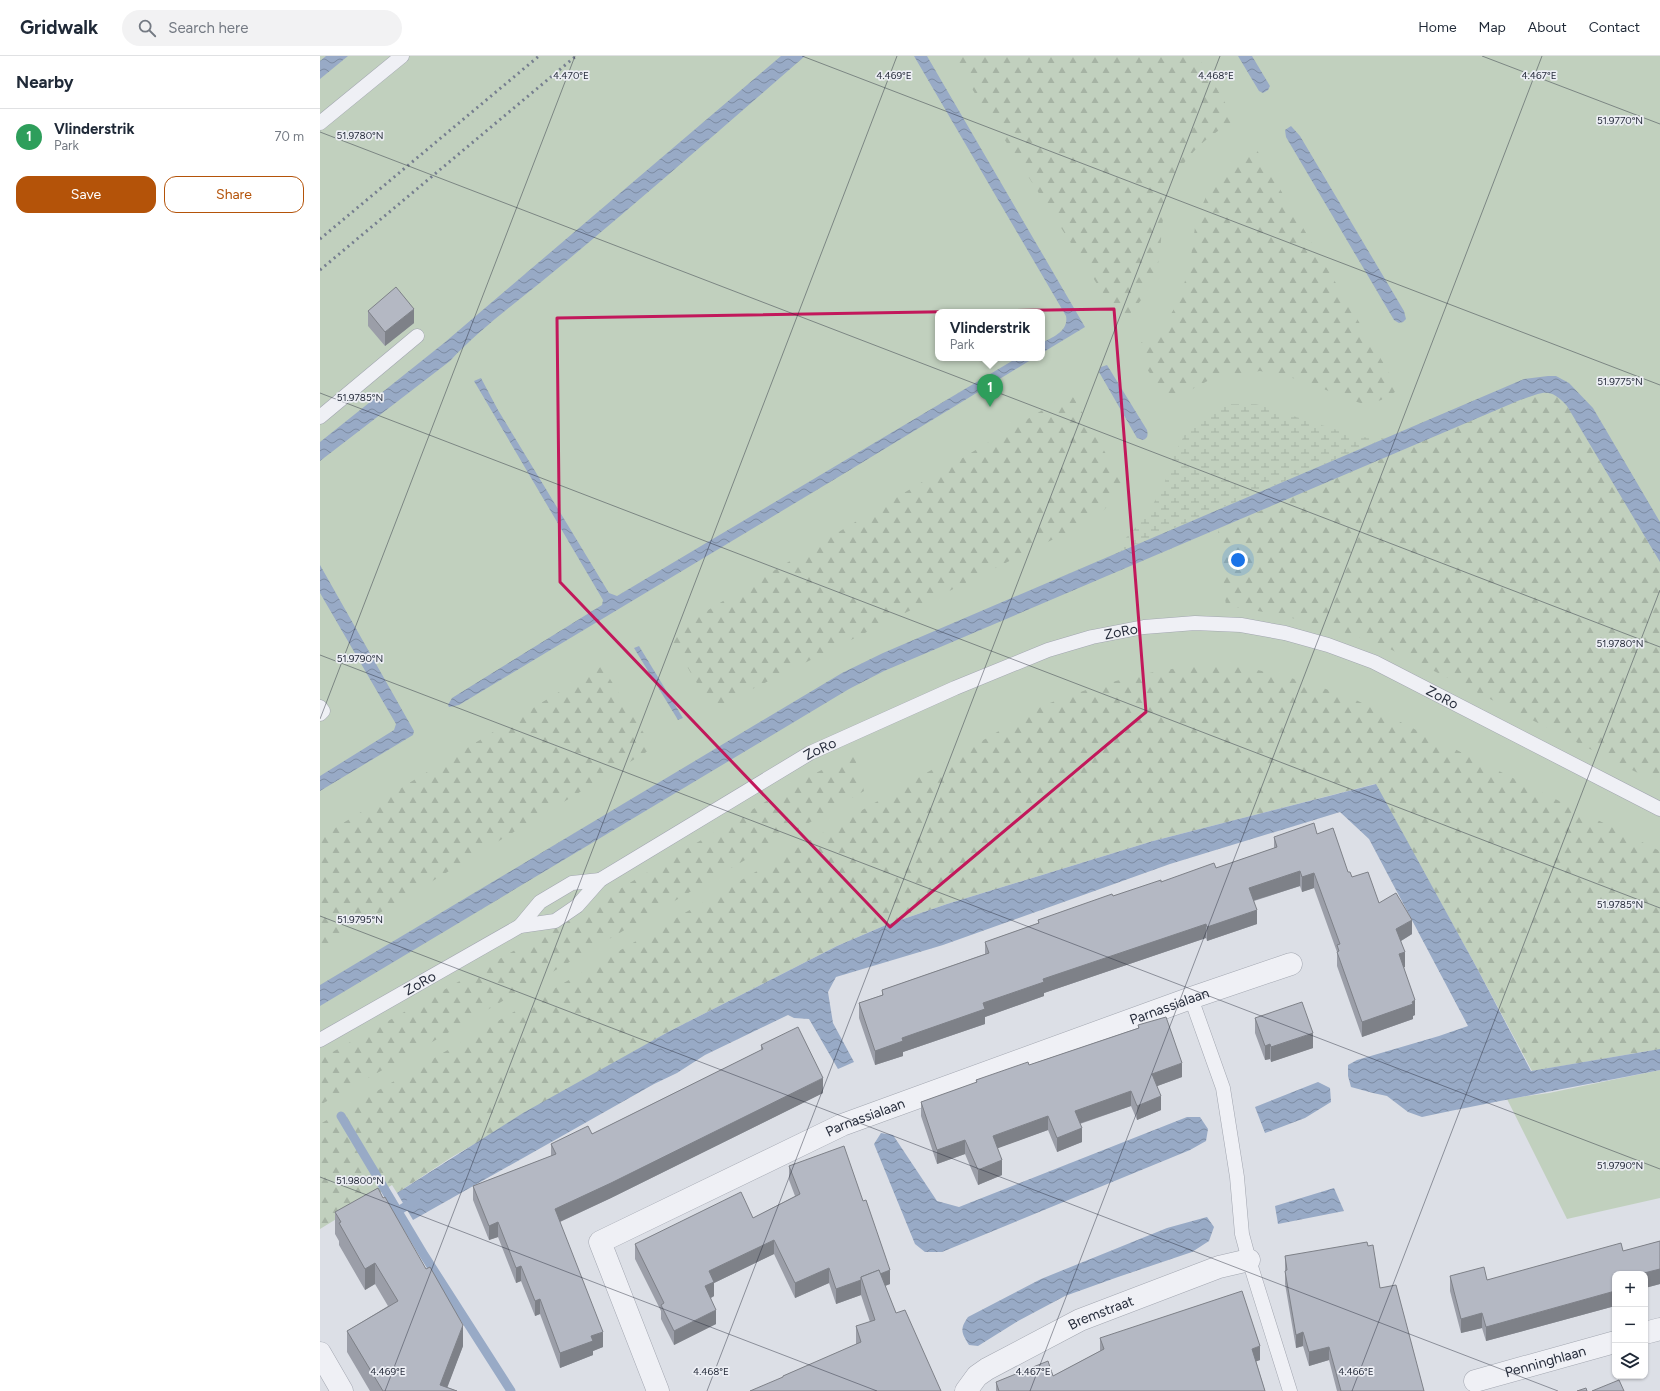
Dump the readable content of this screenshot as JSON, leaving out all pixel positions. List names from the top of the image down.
{
  "streets": {
    "street": ["Parnassialaan", "Bremstraat", "Penninghlaan"],
    "lane": ["ZoRo"]
  },
  "page": {
    "header": "Gridwalk",
    "search": "Search here",
    "nav": [
      "Home",
      "Map",
      "About",
      "Contact"
    ],
    "heading": "Nearby",
    "list": [
      {
        "mark": "1",
        "name": "Vlinderstrik",
        "note": "Park",
        "value": "70 m"
      }
    ],
    "buttons": ["Save", "Share"],
    "popup": ["Vlinderstrik", "Park"],
    "pins": "1",
    "map_buttons": ["+", "−"]
  },
  "coordinates": [
    "4.470°E",
    "4.467°E",
    "4.469°E",
    "4.468°E",
    "51.9770°N",
    "51.9780°N",
    "51.9775°N",
    "51.9785°N",
    "51.9790°N",
    "51.9795°N",
    "51.9800°N",
    "4.466°E"
  ]
}
